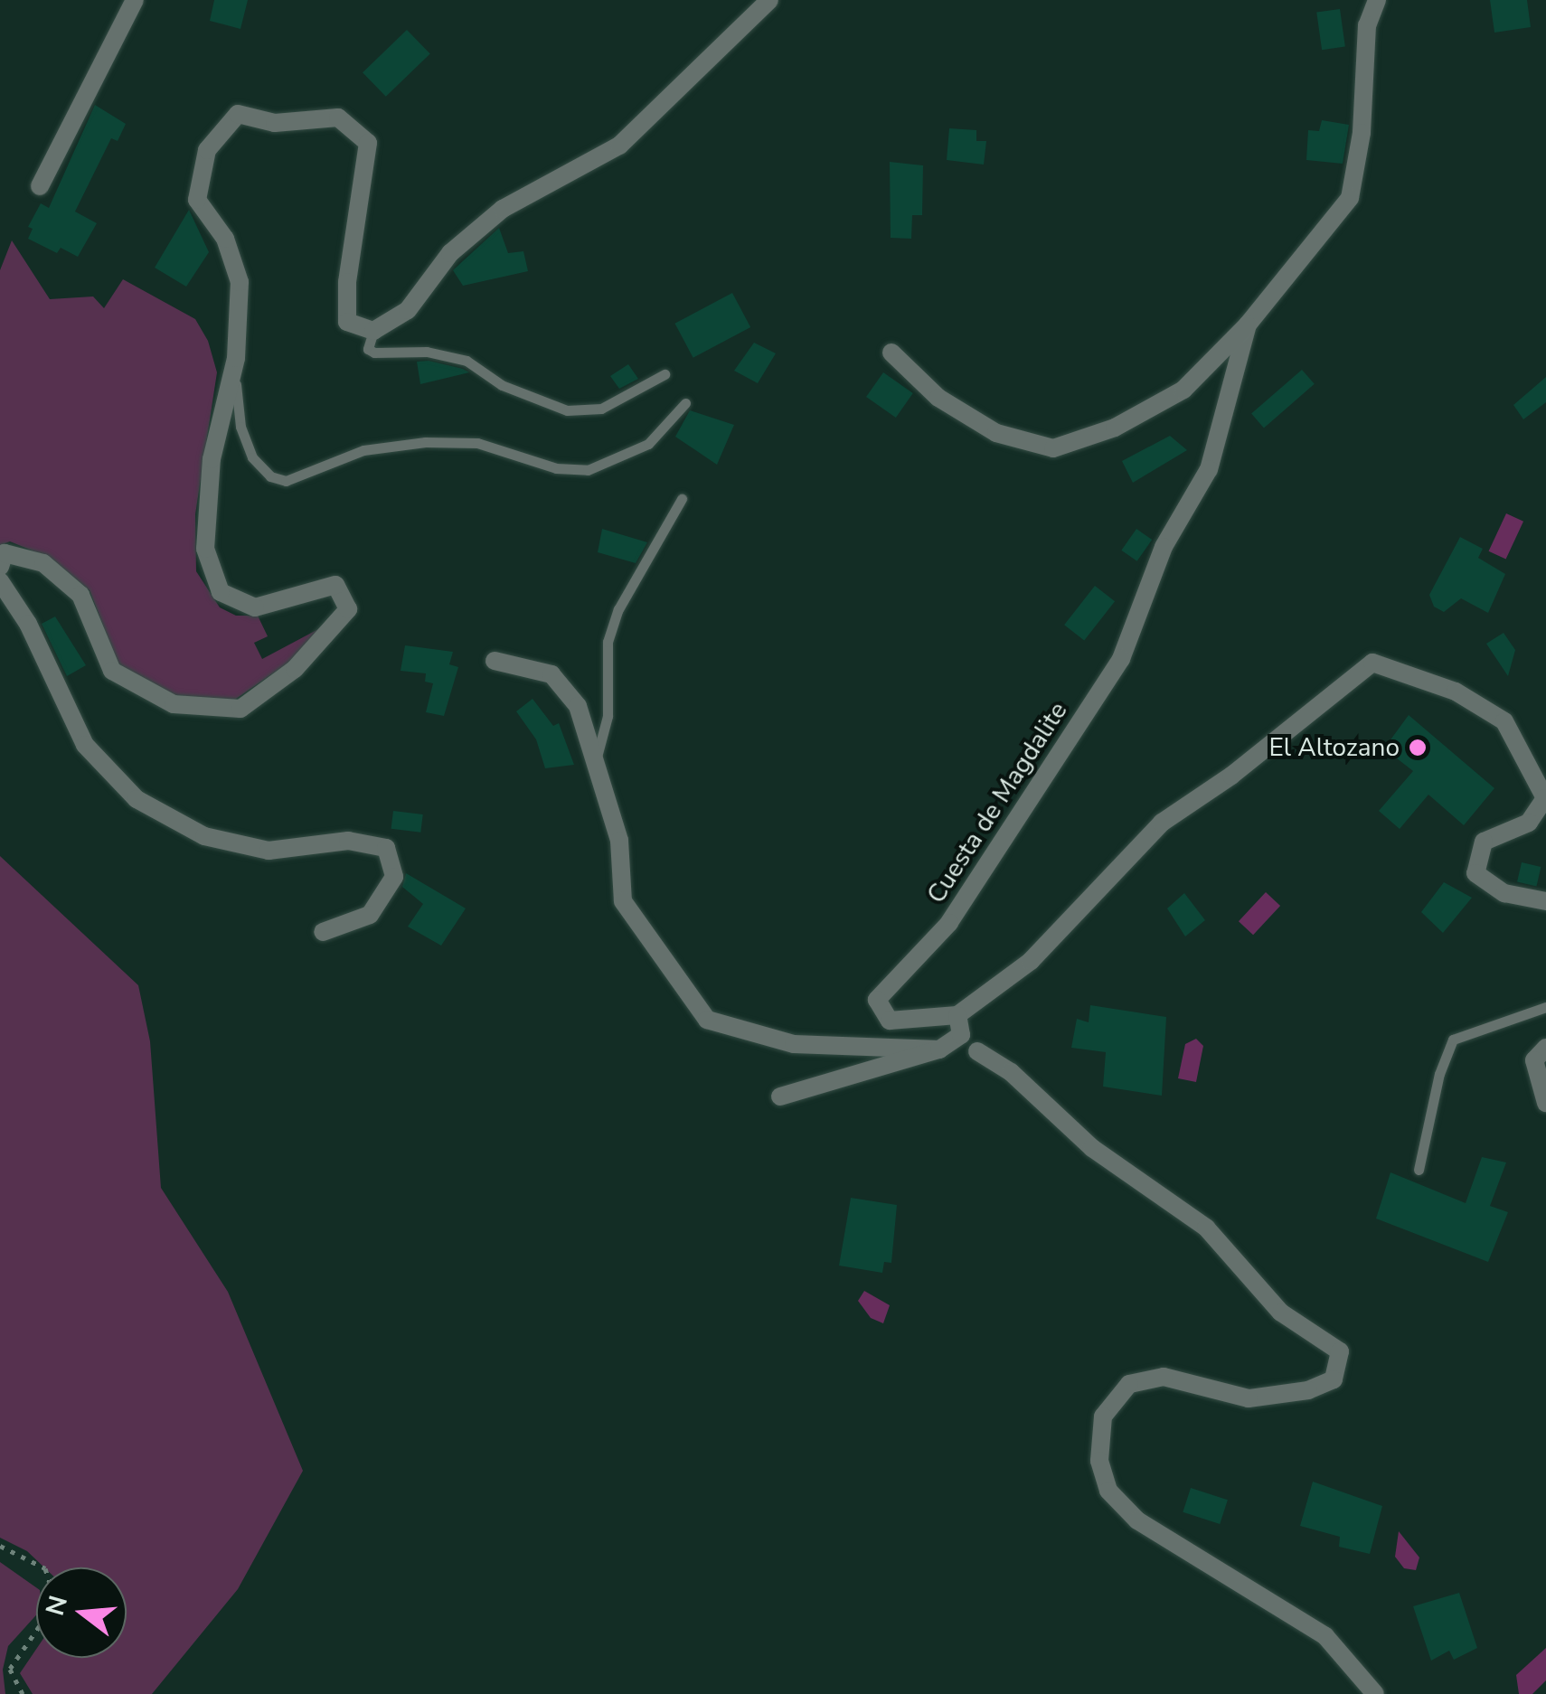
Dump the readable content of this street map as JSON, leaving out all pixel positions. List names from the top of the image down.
{
  "streets": {
    "street": ["Cuesta de Magdalite"]
  },
  "places": ["El Altozano"],
  "north": "left"
}
